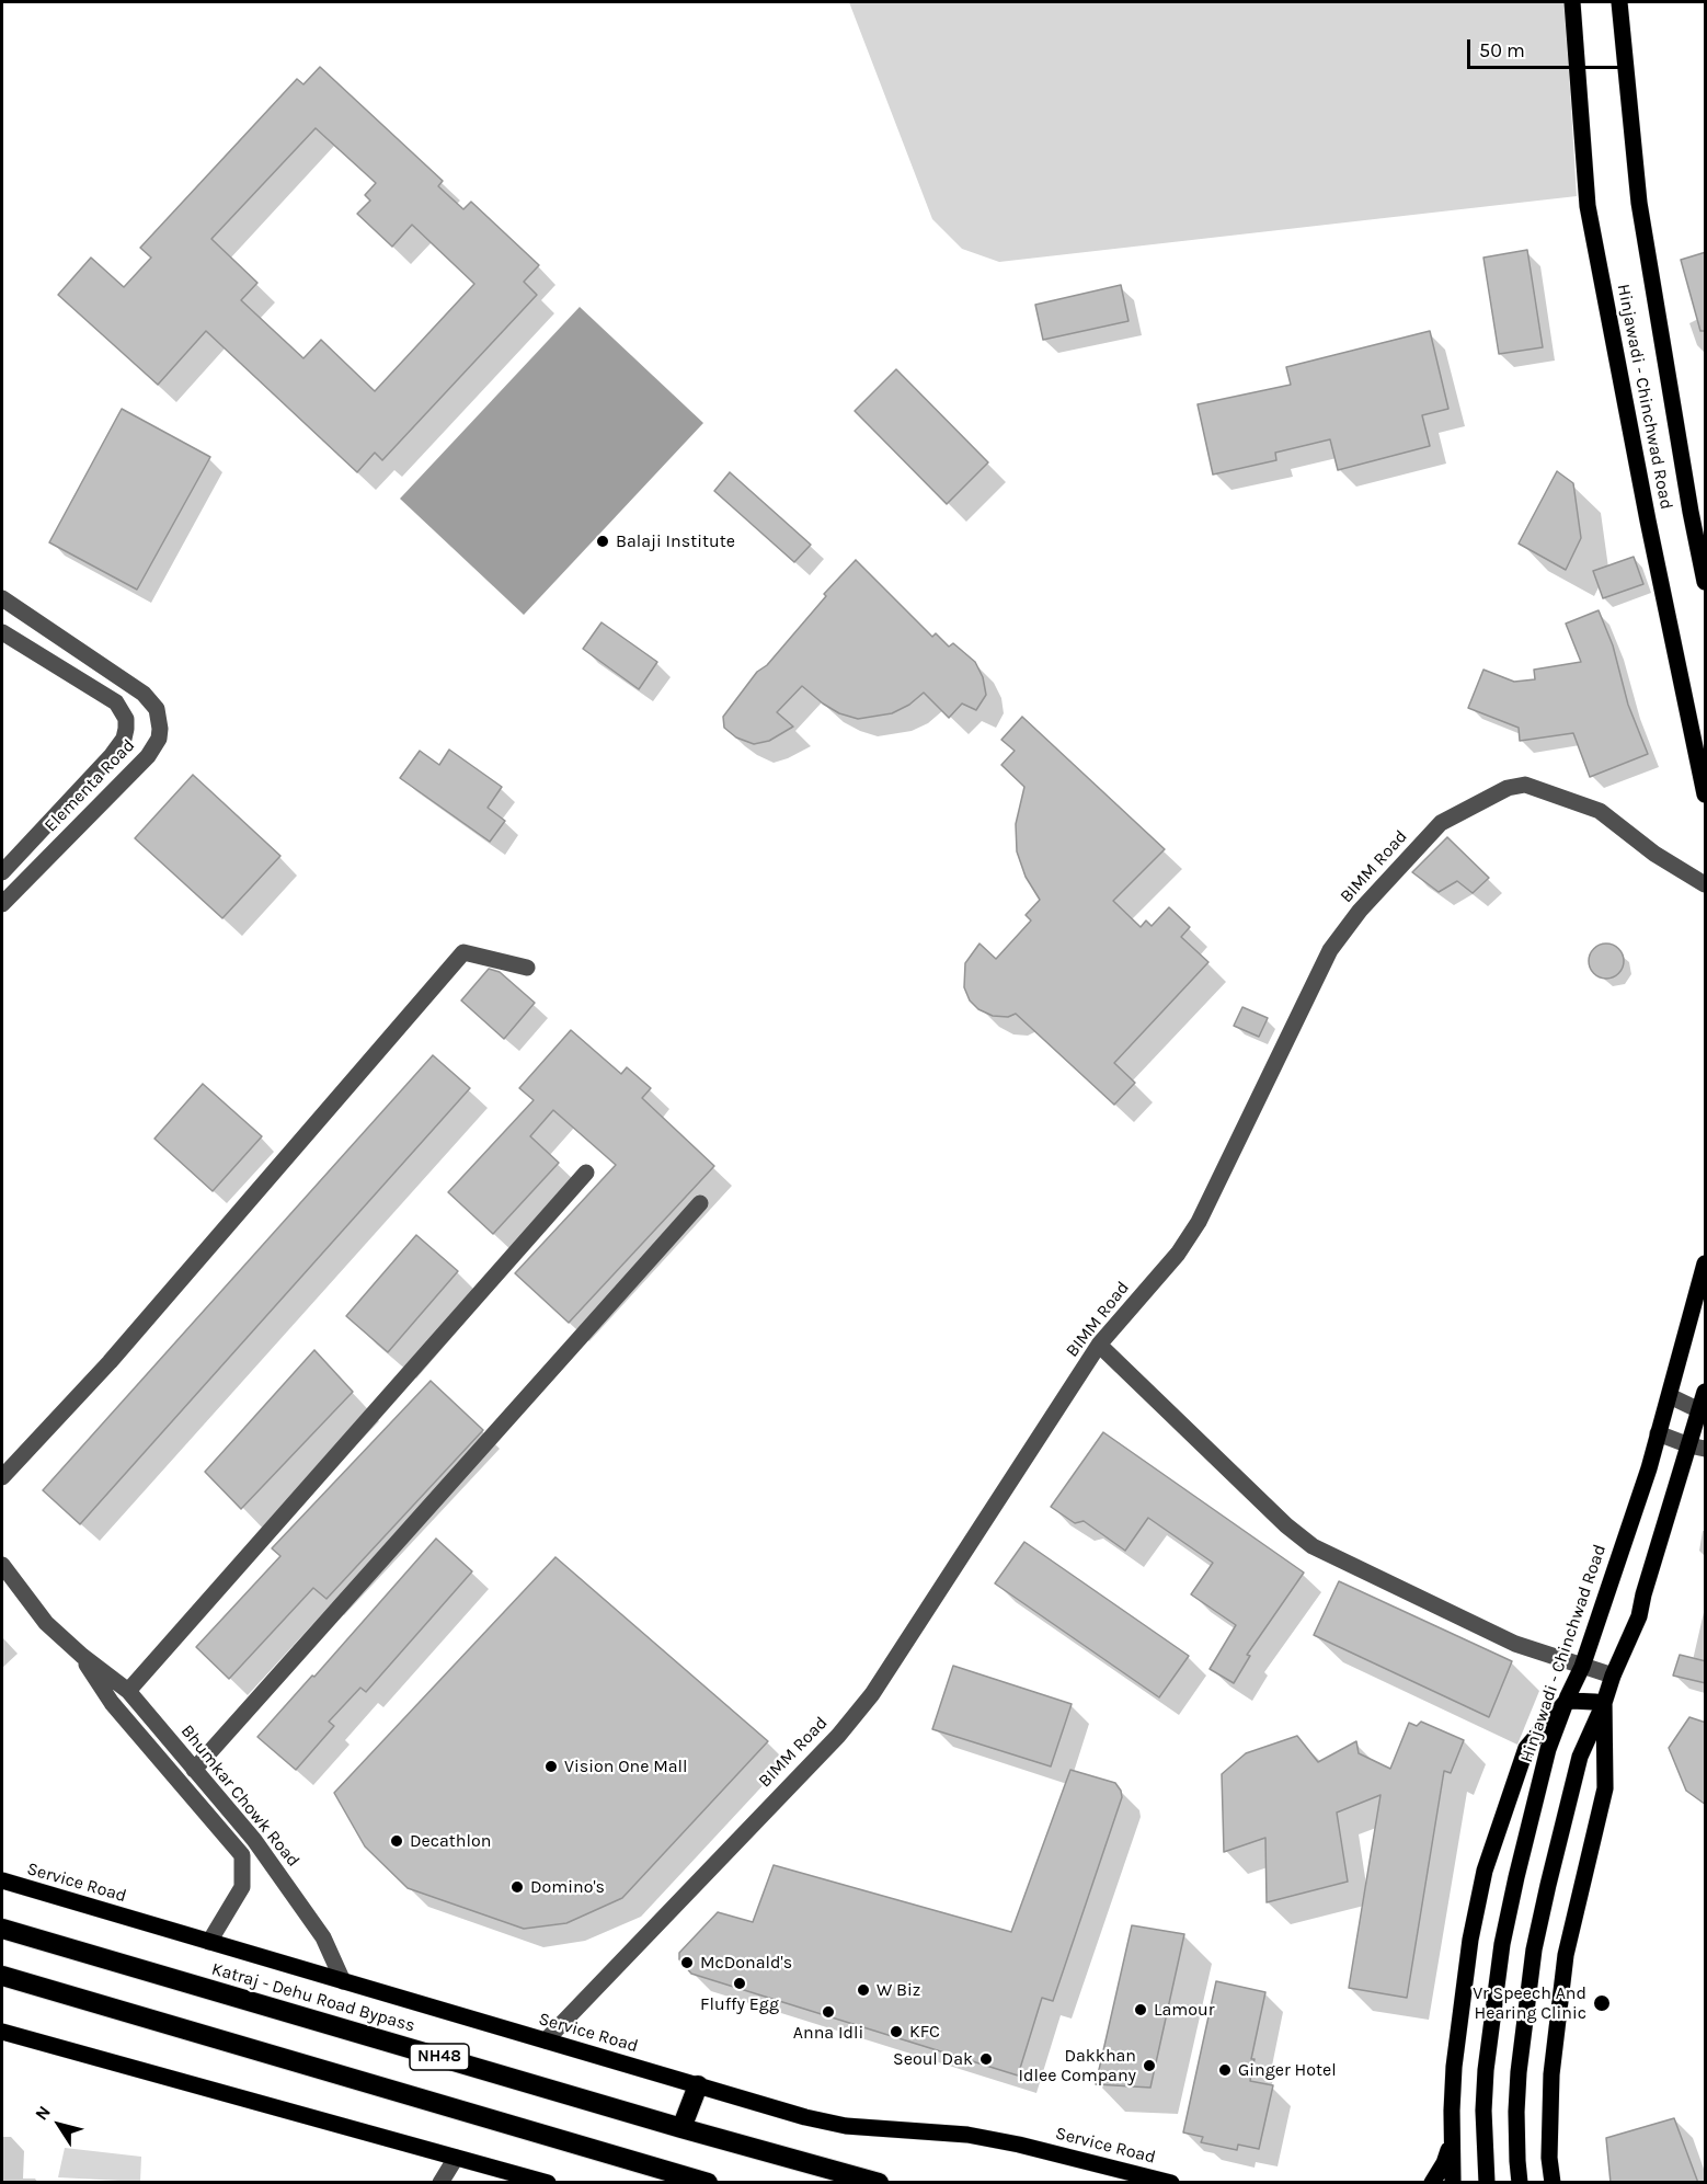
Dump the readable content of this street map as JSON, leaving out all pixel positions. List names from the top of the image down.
{
  "streets": {
    "highway": ["Katraj - Dehu Road Bypass", "NH48"],
    "main road": ["Hinjawadi - Chinchwad Road", "Service Road"],
    "street": ["Elementa Road", "BIMM Road", "Bhumkar Chowk Road"]
  },
  "crossings": [
    ["BIMM Road", "Service Road"],
    ["Bhumkar Chowk Road", "Service Road"]
  ],
  "places": [
    "Balaji Institute",
    "Vision One Mall",
    "Decathlon",
    "Domino's",
    "McDonald's",
    "Fluffy Egg",
    "W Biz",
    "Vr Speech And Hearing Clinic",
    "Lamour",
    "Anna Idli",
    "KFC",
    "Seoul Dak",
    "Dakkhan Idlee Company",
    "Ginger Hotel"
  ],
  "scale_bar": "50 m",
  "north": "top left"
}
